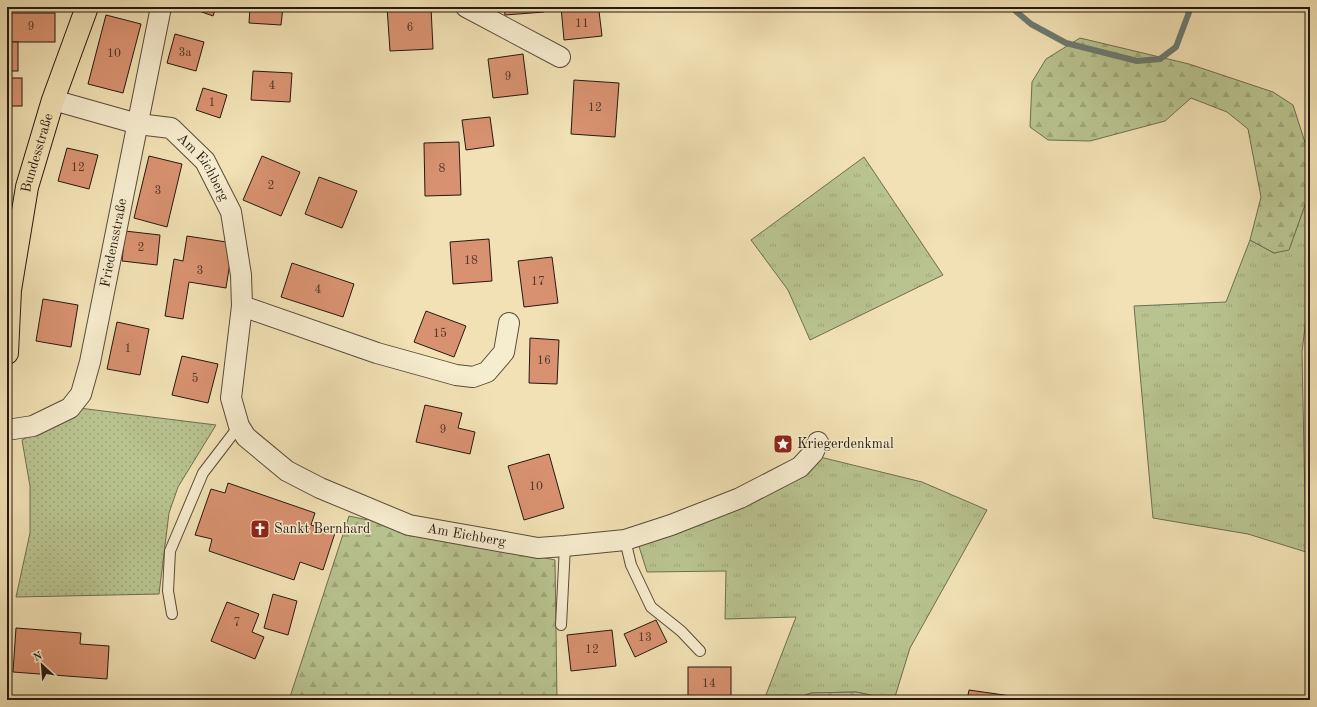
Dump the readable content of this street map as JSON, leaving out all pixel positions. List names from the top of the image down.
{
  "streets": {
    "main road": ["Bundesstraße"],
    "street": ["Am Eichberg", "Friedensstraße"]
  },
  "crossings": [
    ["Bundesstraße", "Am Eichberg"],
    ["Am Eichberg", "Friedensstraße"]
  ],
  "places": {
    "place": ["Kriegerdenkmal"],
    "church": ["Sankt Bernhard"]
  },
  "house_numbers": [
    "11",
    "9",
    "6",
    "3a",
    "10",
    "9",
    "4",
    "1",
    "12",
    "12",
    "8",
    "2",
    "3",
    "2",
    "18",
    "3",
    "17",
    "4",
    "15",
    "1",
    "16",
    "5",
    "9",
    "10",
    "7",
    "13",
    "12",
    "14"
  ],
  "north": "top left"
}
